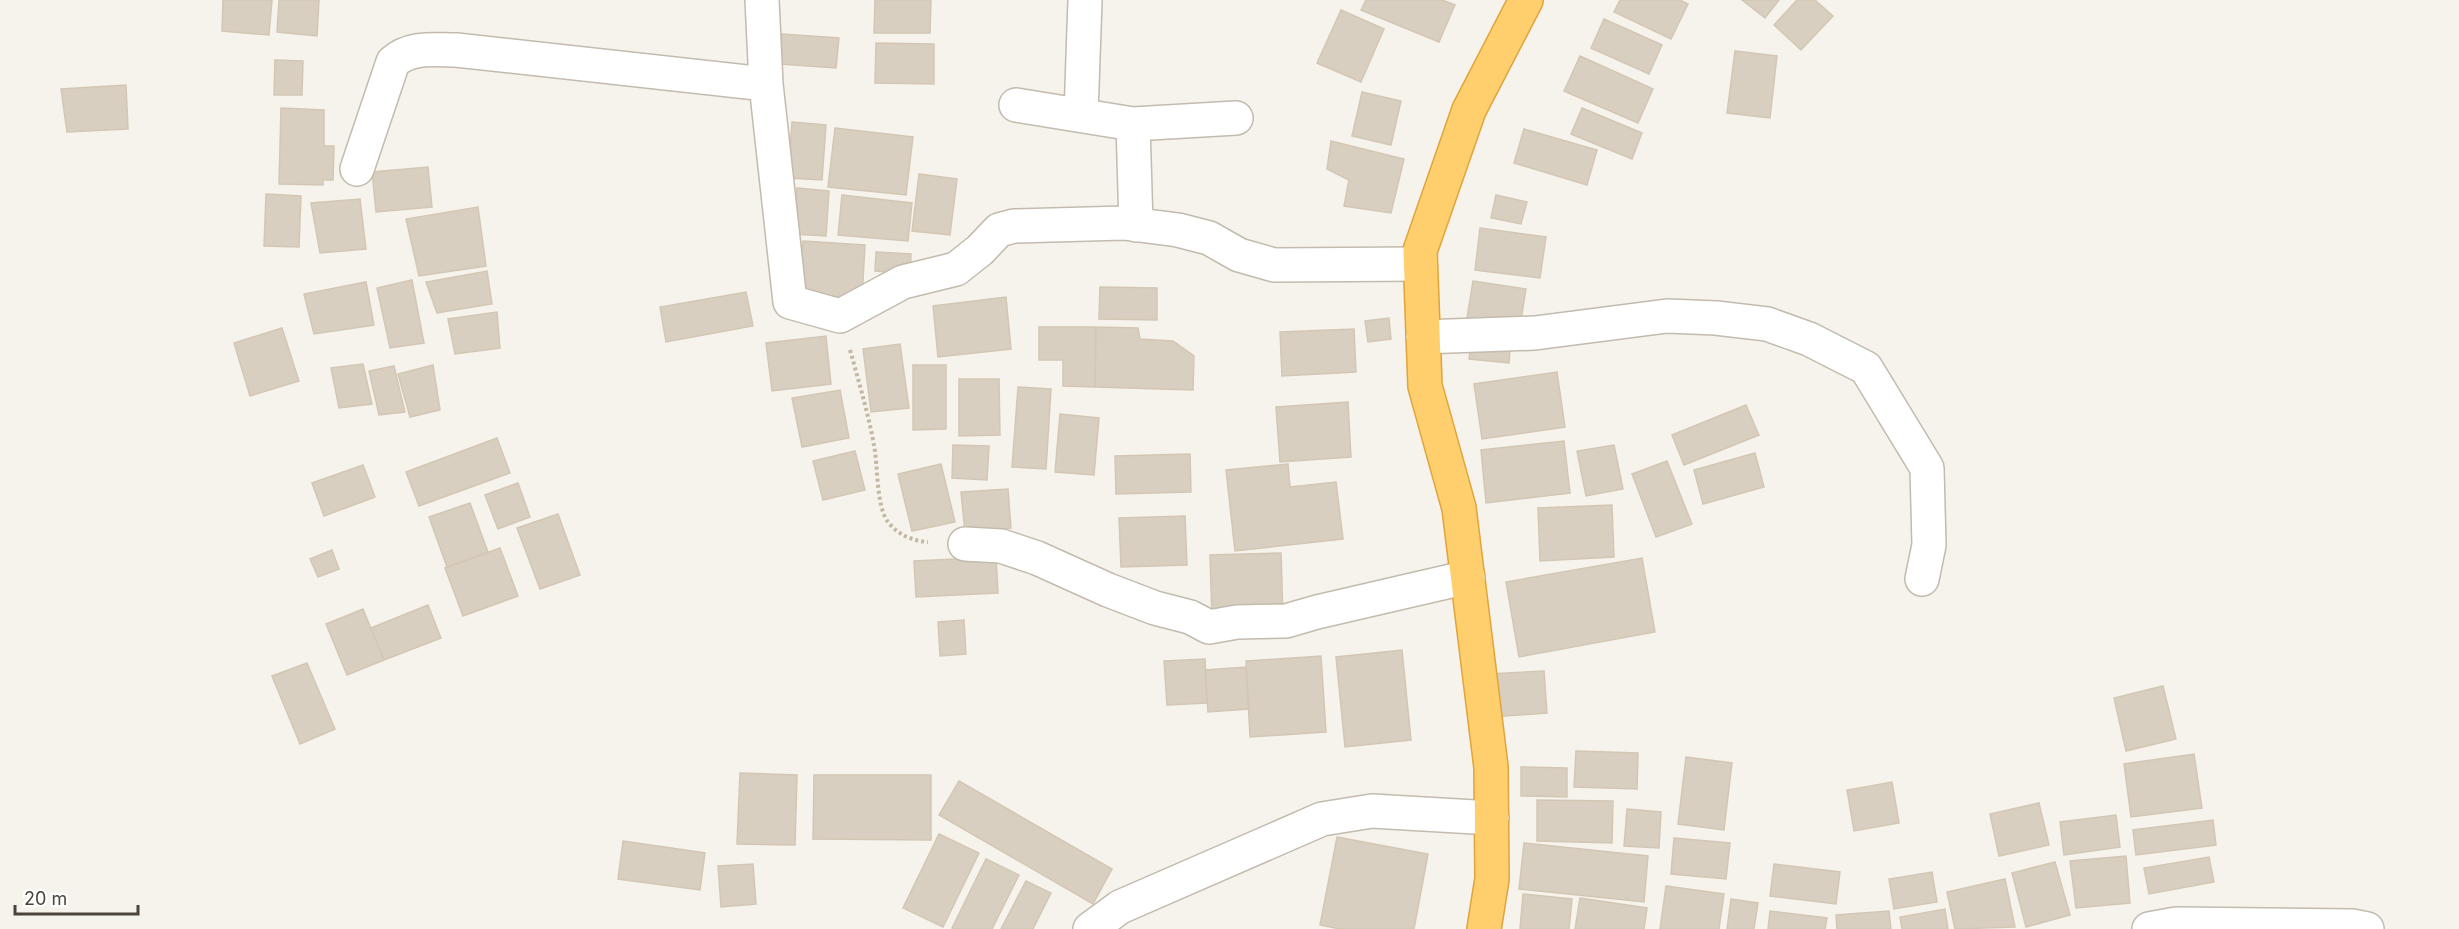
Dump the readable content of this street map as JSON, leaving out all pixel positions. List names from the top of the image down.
{
  "scale_bar": "20 m"
}
